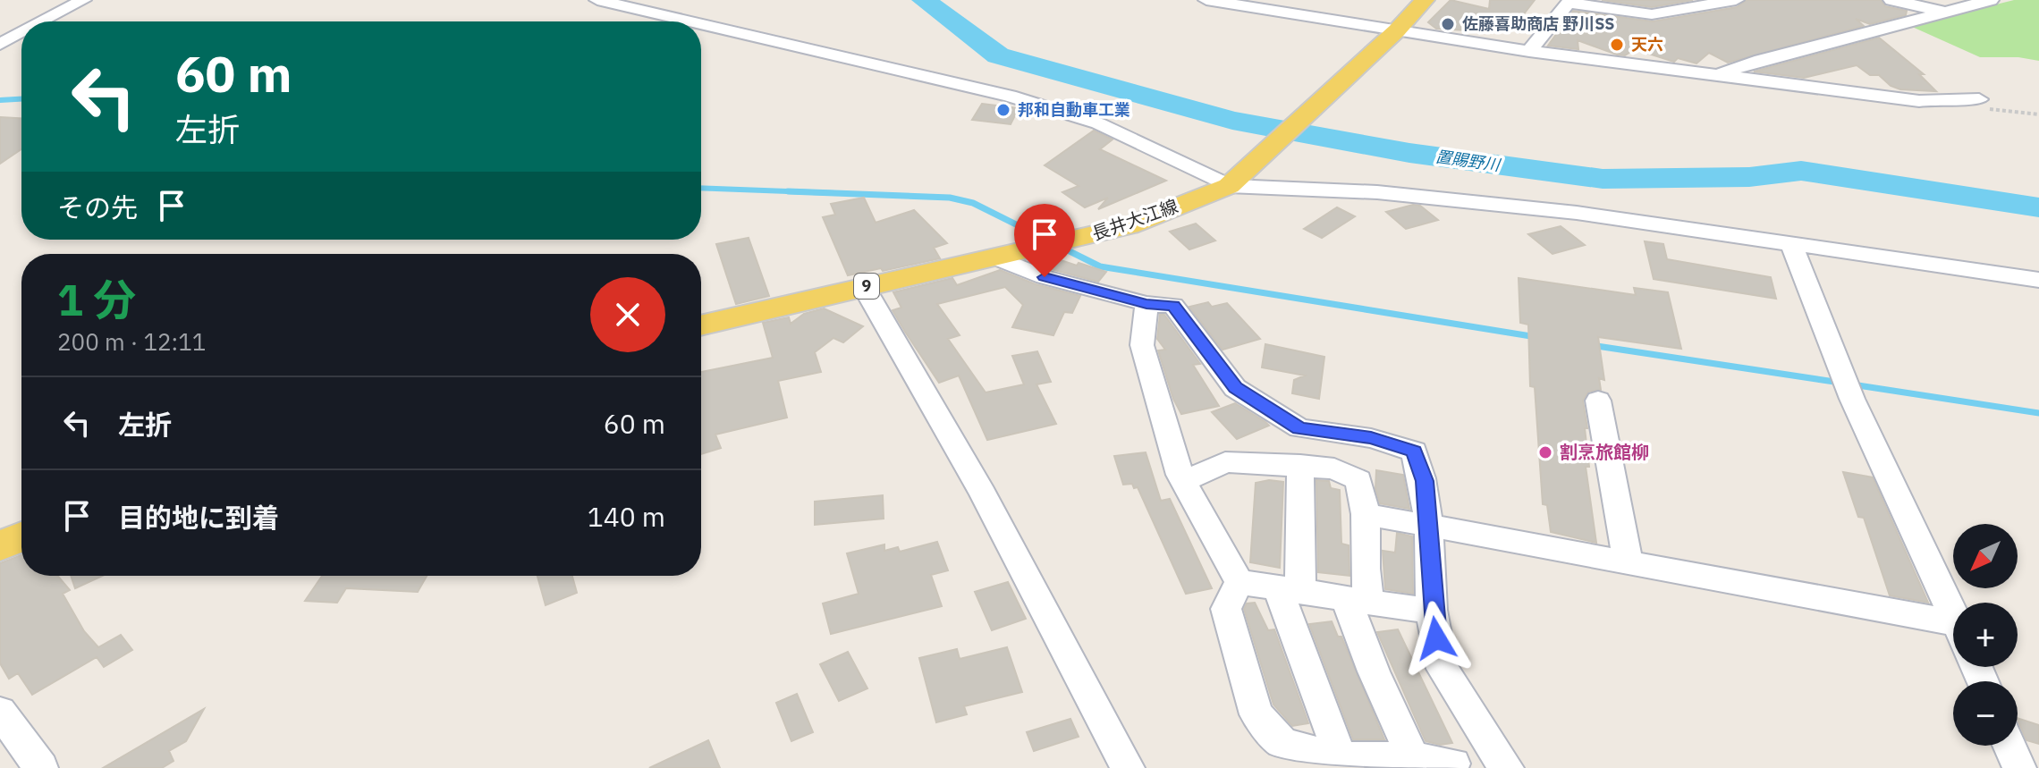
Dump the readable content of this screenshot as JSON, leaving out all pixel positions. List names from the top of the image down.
{
  "streets": {
    "main road": ["長井大江線", "9"]
  },
  "water": ["置賜野川"],
  "places": [
    "佐藤喜助商店 野川SS",
    "天六",
    "邦和自動車工業",
    "割烹旅館柳"
  ],
  "north": "bottom left",
  "page": {
    "turn": ["60 m", "左折"],
    "then": "その先",
    "heading": ["1 分", "200 m · 12:11"],
    "list": [
      {
        "name": "左折",
        "value": "60 m"
      },
      {
        "name": "目的地に到着",
        "value": "140 m"
      }
    ],
    "map_buttons": ["+", "−"]
  }
}
